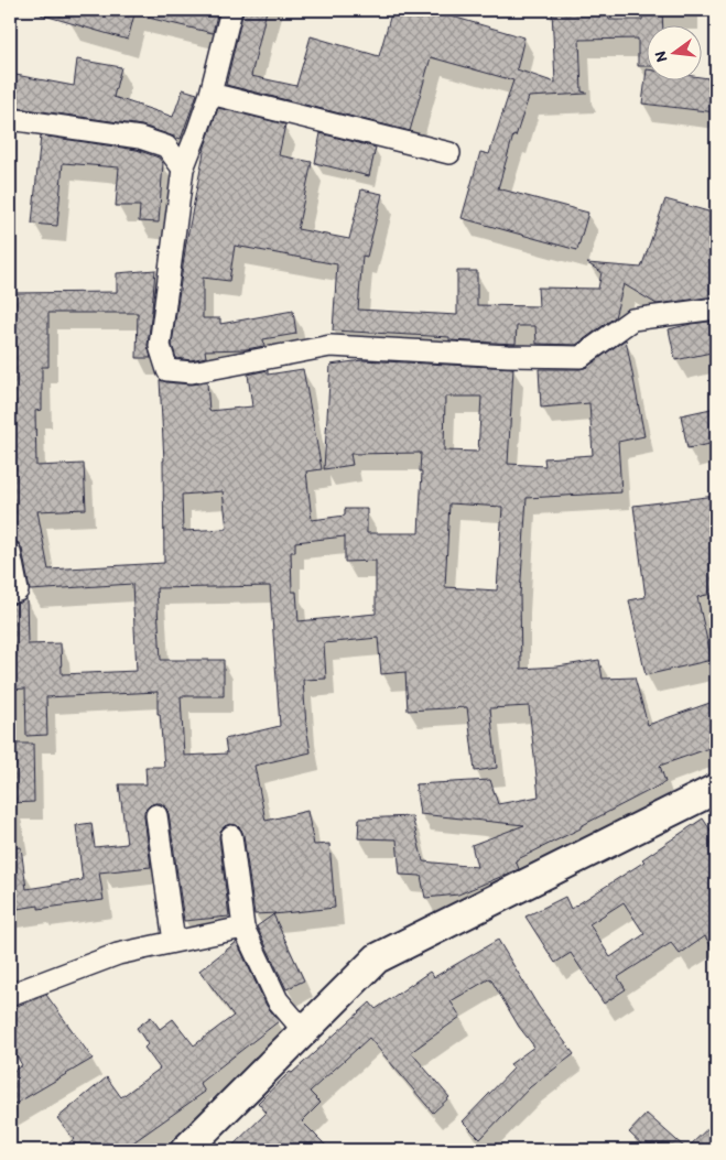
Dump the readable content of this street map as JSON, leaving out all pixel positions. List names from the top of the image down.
{
  "north": "left"
}
